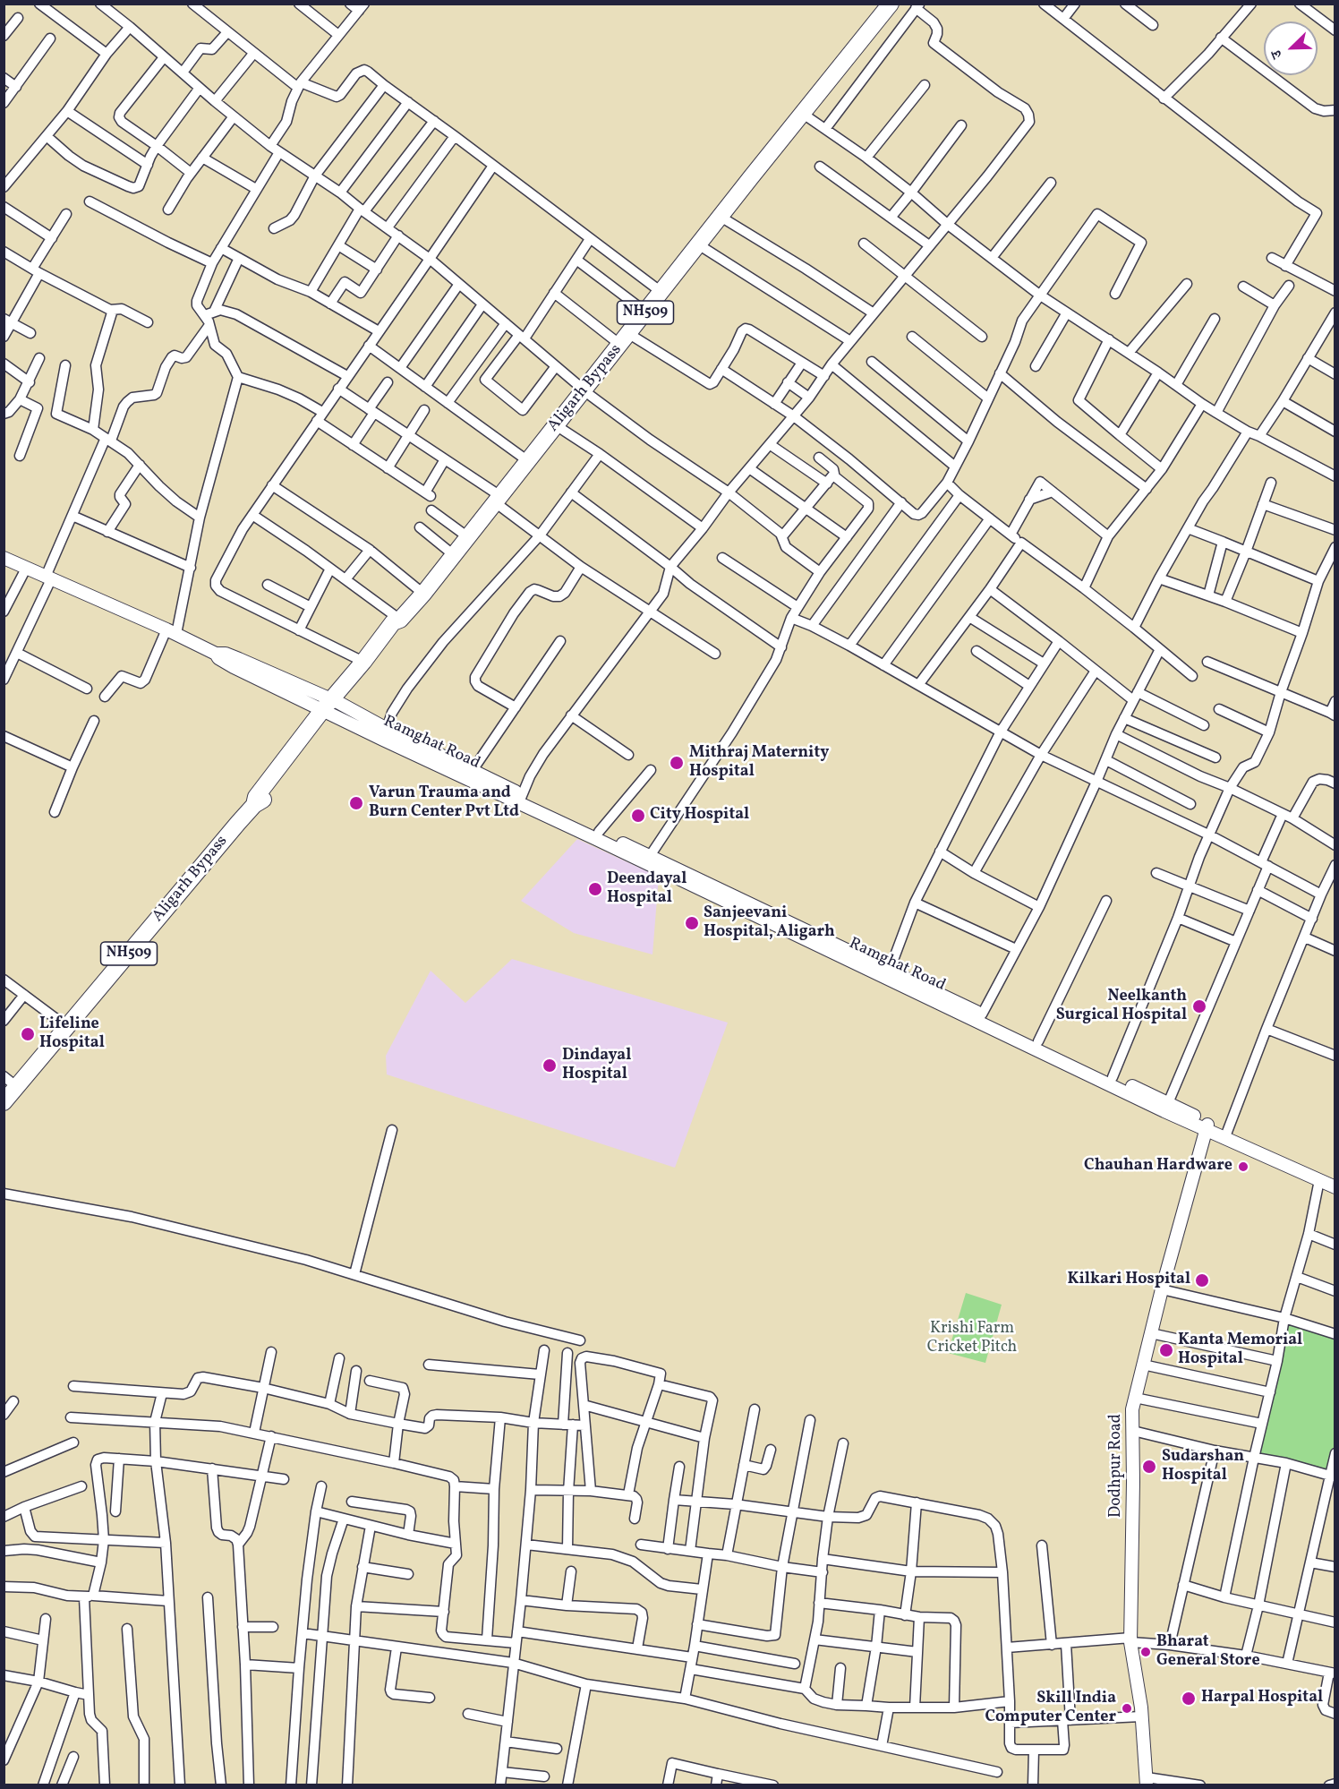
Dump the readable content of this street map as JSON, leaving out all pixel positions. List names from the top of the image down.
{
  "streets": {
    "highway": ["NH509", "Aligarh Bypass"],
    "main road": ["Ramghat Road", "Dodhpur Road"]
  },
  "crossings": [
    ["Aligarh Bypass", "Ramghat Road"],
    ["Ramghat Road", "Dodhpur Road"]
  ],
  "parks": ["Krishi Farm Cricket Pitch"],
  "places": [
    "Mithraj Maternity Hospital",
    "Varun Trauma and Burn Center Pvt Ltd",
    "City Hospital",
    "Deendayal Hospital",
    "Sanjeevani Hospital, Aligarh",
    "Neelkanth Surgical Hospital",
    "Lifeline Hospital",
    "Dindayal Hospital",
    "Chauhan Hardware",
    "Kilkari Hospital",
    "Kanta Memorial Hospital",
    "Sudarshan Hospital",
    "Bharat General Store",
    "Harpal Hospital",
    "Skill India Computer Center"
  ],
  "north": "bottom left"
}
